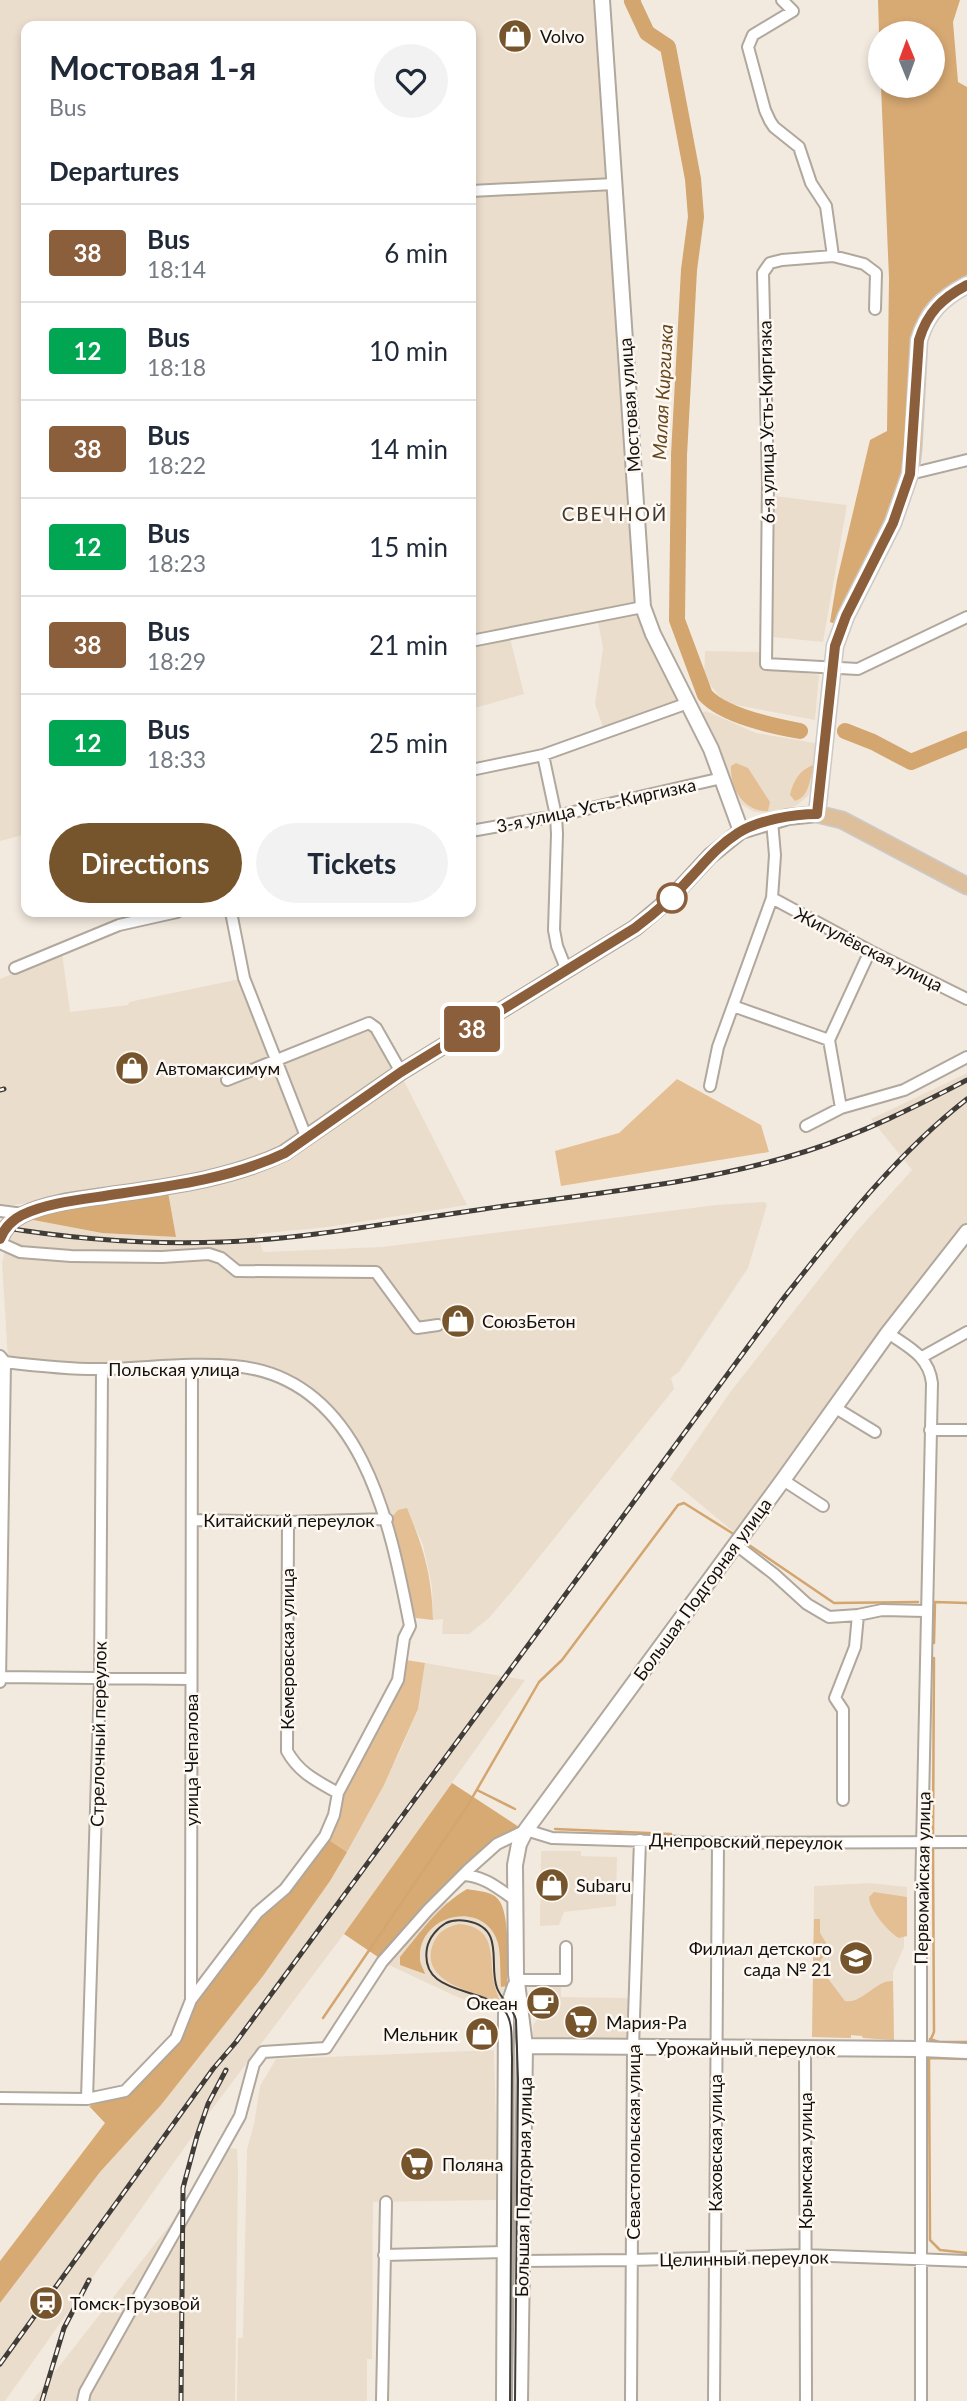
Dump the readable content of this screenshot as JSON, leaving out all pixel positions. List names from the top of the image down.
{
  "streets": {
    "main road": ["Мостовая улица", "Большая Подгорная улица", "Урожайный переулок"],
    "street": [
      "6-я улица Усть-Киргизка",
      "3-я улица Усть-Киргизка",
      "Жигулёвская улица",
      "Польская улица",
      "Китайский переулок",
      "Кемеровская улица",
      "Стрелочный переулок",
      "улица Чепалова",
      "Днепровский переулок",
      "Первомайская улица",
      "Севастопольская улица",
      "Каховская улица",
      "Крымская улица",
      "Целинный переулок"
    ]
  },
  "crossings": [
    ["Мостовая улица", "3-я улица Усть-Киргизка"],
    ["Польская улица", "Китайский переулок"],
    ["Польская улица", "Кемеровская улица"],
    ["Польская улица", "Стрелочный переулок"],
    ["Польская улица", "улица Чепалова"],
    ["Китайский переулок", "Кемеровская улица"],
    ["Китайский переулок", "улица Чепалова"],
    ["Большая Подгорная улица", "Днепровский переулок"],
    ["Большая Подгорная улица", "Урожайный переулок"],
    ["Большая Подгорная улица", "Целинный переулок"],
    ["Стрелочный переулок", "улица Чепалова"],
    ["Днепровский переулок", "Первомайская улица"],
    ["Днепровский переулок", "Севастопольская улица"],
    ["Днепровский переулок", "Каховская улица"],
    ["Первомайская улица", "Урожайный переулок"],
    ["Первомайская улица", "Целинный переулок"],
    ["Урожайный переулок", "Севастопольская улица"],
    ["Урожайный переулок", "Каховская улица"],
    ["Урожайный переулок", "Крымская улица"],
    ["Севастопольская улица", "Целинный переулок"],
    ["Каховская улица", "Целинный переулок"],
    ["Крымская улица", "Целинный переулок"]
  ],
  "districts": ["СВЕЧНОЙ"],
  "water": ["Малая Киргизка"],
  "places": {
    "shop": [
      "Volvo",
      "Автомаксимум",
      "СоюзБетон",
      "Subaru",
      "Мельник"
    ],
    "school or university": ["Филиал детского сада № 21"],
    "cafe": ["Океан"],
    "supermarket": ["Мария-Ра", "Поляна"],
    "station": ["Томск-Грузовой"]
  },
  "lines": ["bus line 38"],
  "north": "top",
  "page": {
    "on_map": "38",
    "heading": [
      ["Мостовая 1-я", "Bus"],
      "Departures"
    ],
    "list": [
      {
        "mark": "38",
        "name": "Bus",
        "note": "18:14",
        "value": "6 min"
      },
      {
        "mark": "12",
        "name": "Bus",
        "note": "18:18",
        "value": "10 min"
      },
      {
        "mark": "38",
        "name": "Bus",
        "note": "18:22",
        "value": "14 min"
      },
      {
        "mark": "12",
        "name": "Bus",
        "note": "18:23",
        "value": "15 min"
      },
      {
        "mark": "38",
        "name": "Bus",
        "note": "18:29",
        "value": "21 min"
      },
      {
        "mark": "12",
        "name": "Bus",
        "note": "18:33",
        "value": "25 min"
      }
    ],
    "buttons": ["Directions", "Tickets"]
  }
}
